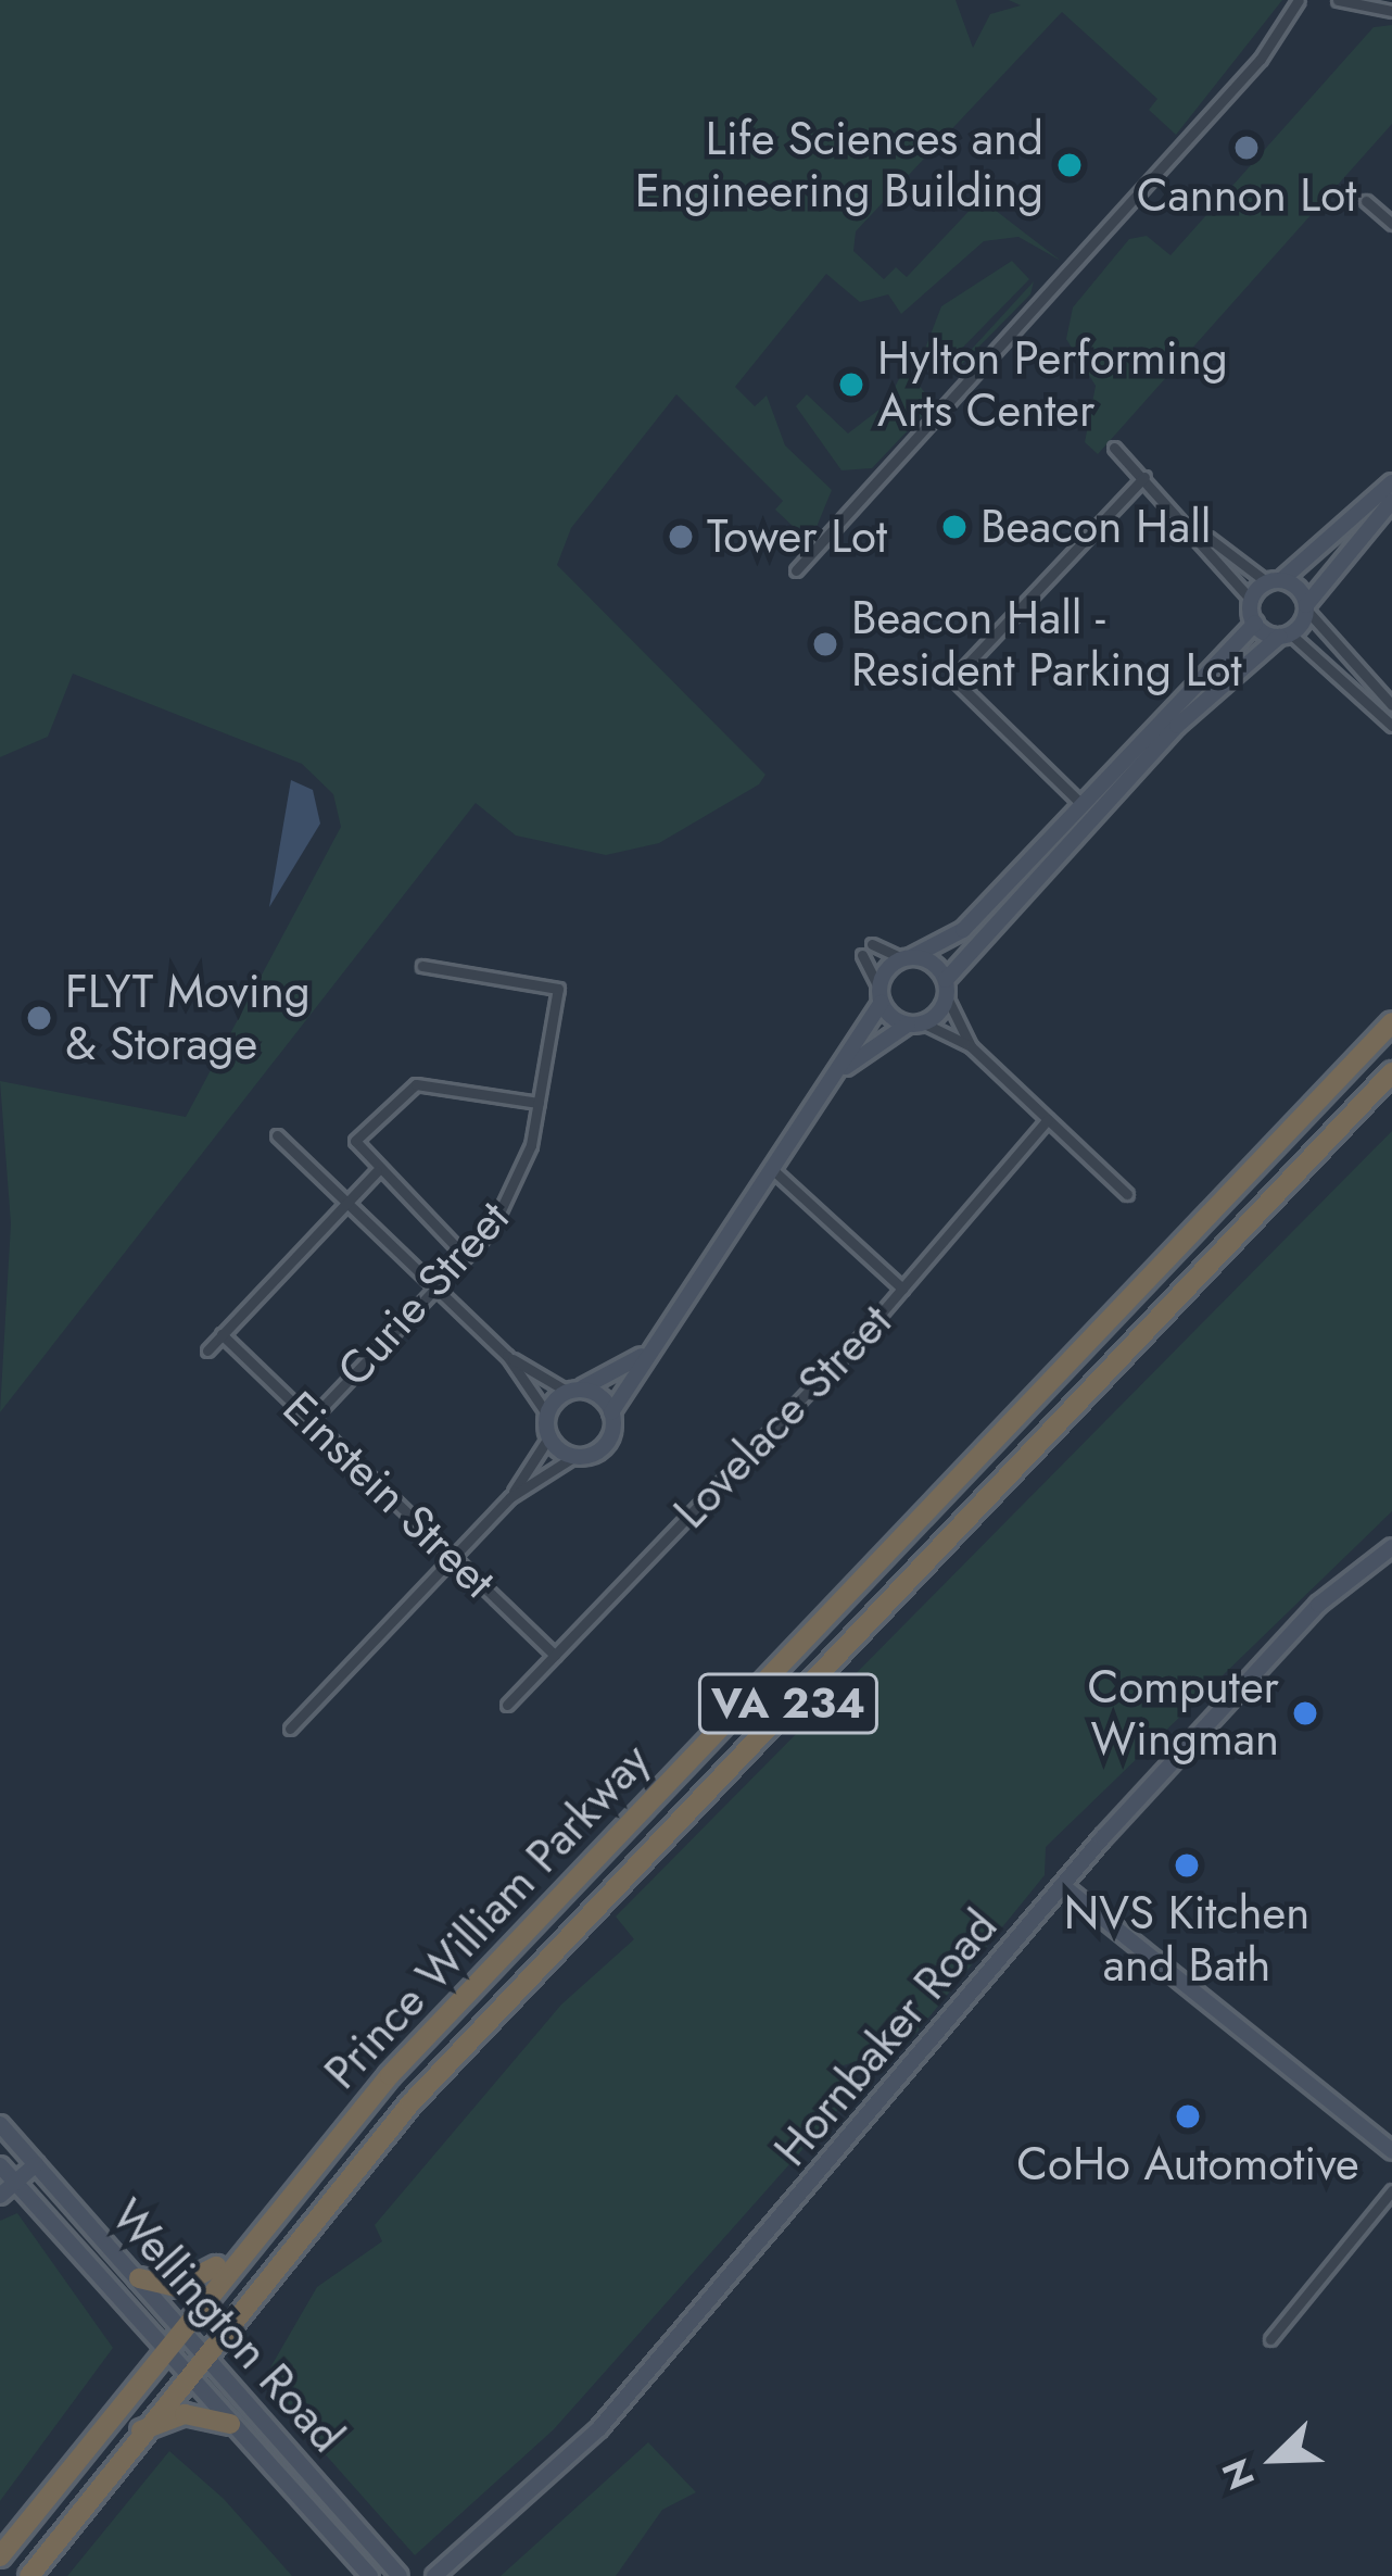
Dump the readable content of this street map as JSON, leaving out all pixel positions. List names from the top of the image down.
{
  "streets": {
    "highway": ["VA 234", "Prince William Parkway"],
    "street": [
      "Curie Street",
      "Lovelace Street",
      "Einstein Street",
      "Hornbaker Road",
      "Wellington Road"
    ]
  },
  "crossings": [
    ["Curie Street", "Einstein Street"],
    ["Lovelace Street", "Einstein Street"],
    ["Prince William Parkway", "Wellington Road"]
  ],
  "places": [
    "Cannon Lot",
    "Life Sciences and Engineering Building",
    "Hylton Performing Arts Center",
    "Beacon Hall",
    "Tower Lot",
    "Beacon Hall - Resident Parking Lot",
    "FLYT Moving & Storage",
    "Computer Wingman",
    "NVS Kitchen and Bath",
    "CoHo Automotive"
  ],
  "north": "bottom left"
}
